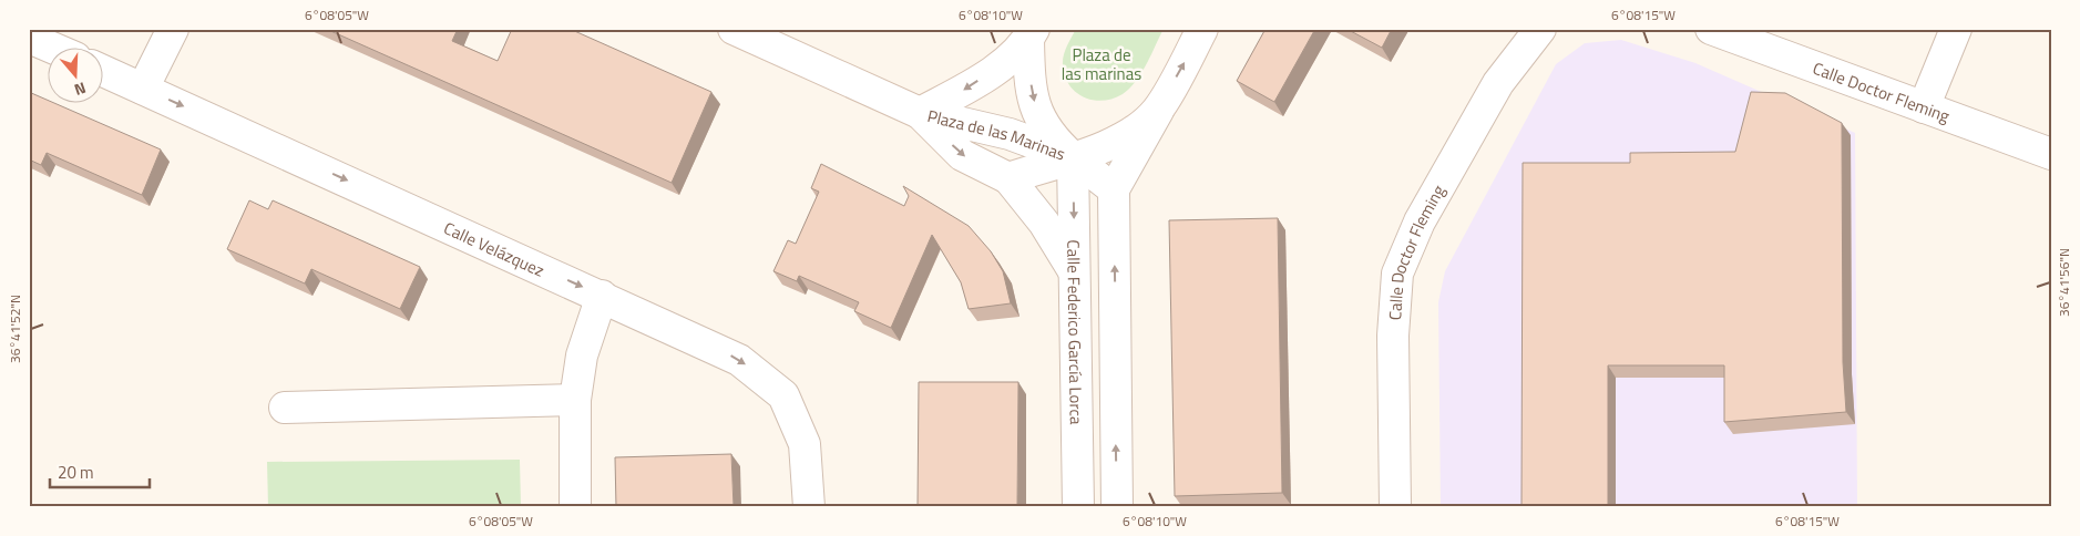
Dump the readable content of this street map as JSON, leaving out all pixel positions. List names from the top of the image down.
{
  "streets": {
    "street": [
      "Calle Doctor Fleming",
      "Plaza de las Marinas",
      "Calle Velázquez",
      "Calle Federico García Lorca"
    ]
  },
  "crossings": [
    ["Plaza de las Marinas", "Calle Federico García Lorca"]
  ],
  "one_way": ["Calle Velázquez"],
  "parks": ["Plaza de las marinas"],
  "scale_bar": "20 m",
  "north": "bottom",
  "coordinates": [
    "6°08'05\"W",
    "6°08'10\"W",
    "6°08'15\"W",
    "36°41'56\"N",
    "36°41'52\"N"
  ]
}
